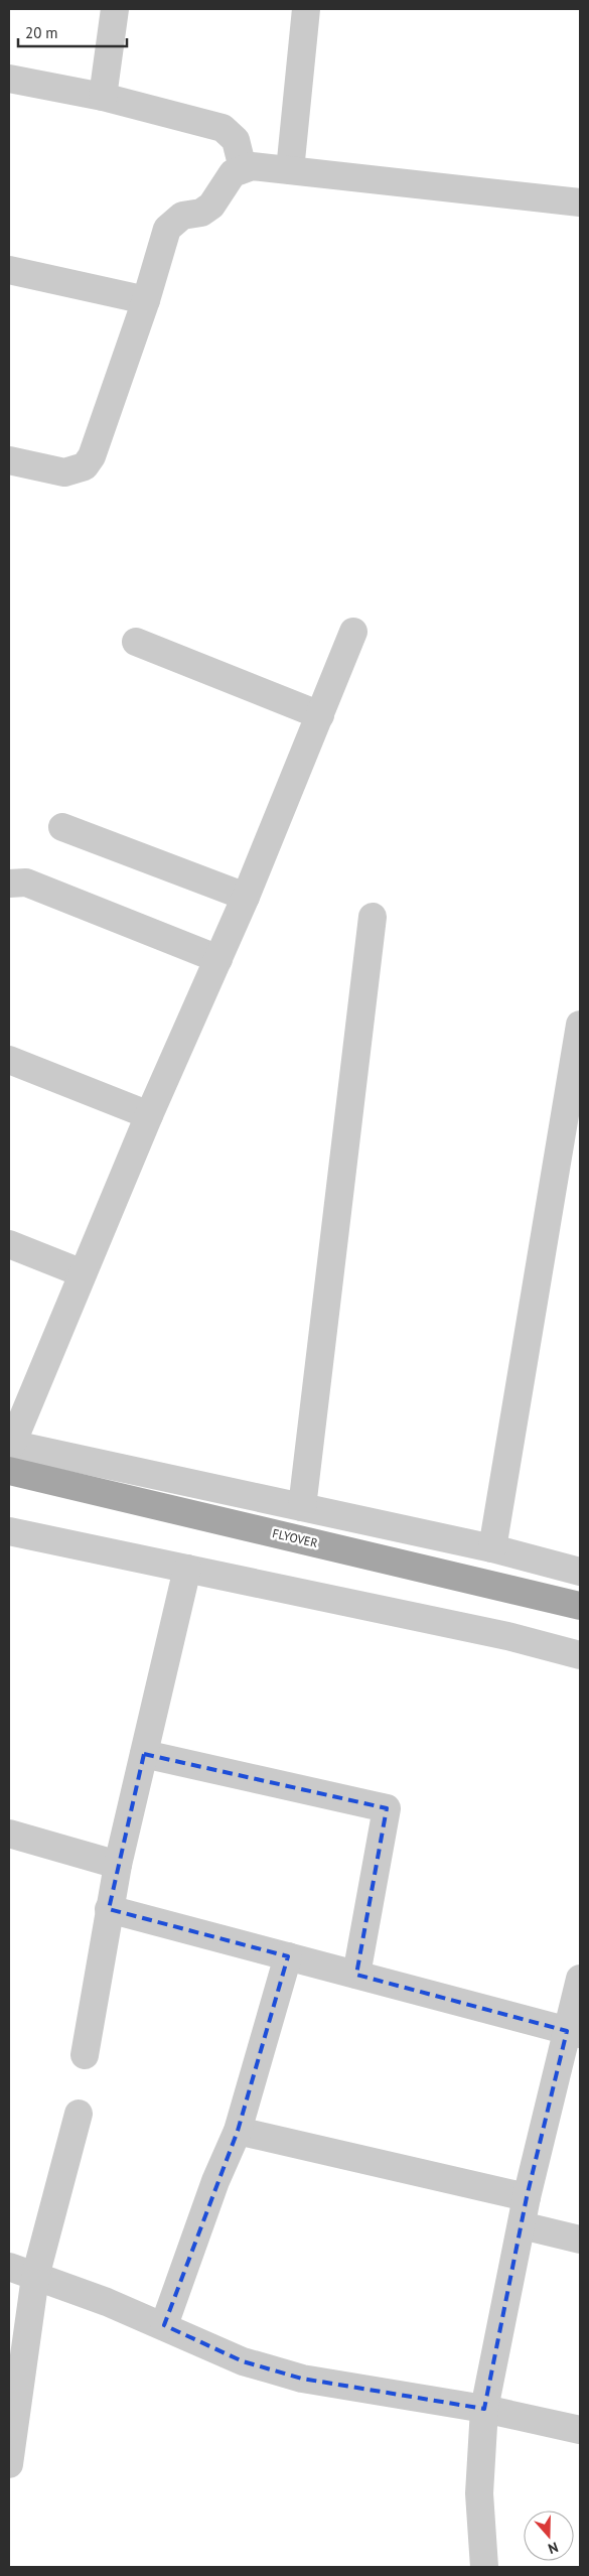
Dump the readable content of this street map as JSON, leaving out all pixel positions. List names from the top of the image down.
{
  "streets": {
    "main road": ["FLYOVER"]
  },
  "scale_bar": "20 m",
  "north": "bottom"
}
